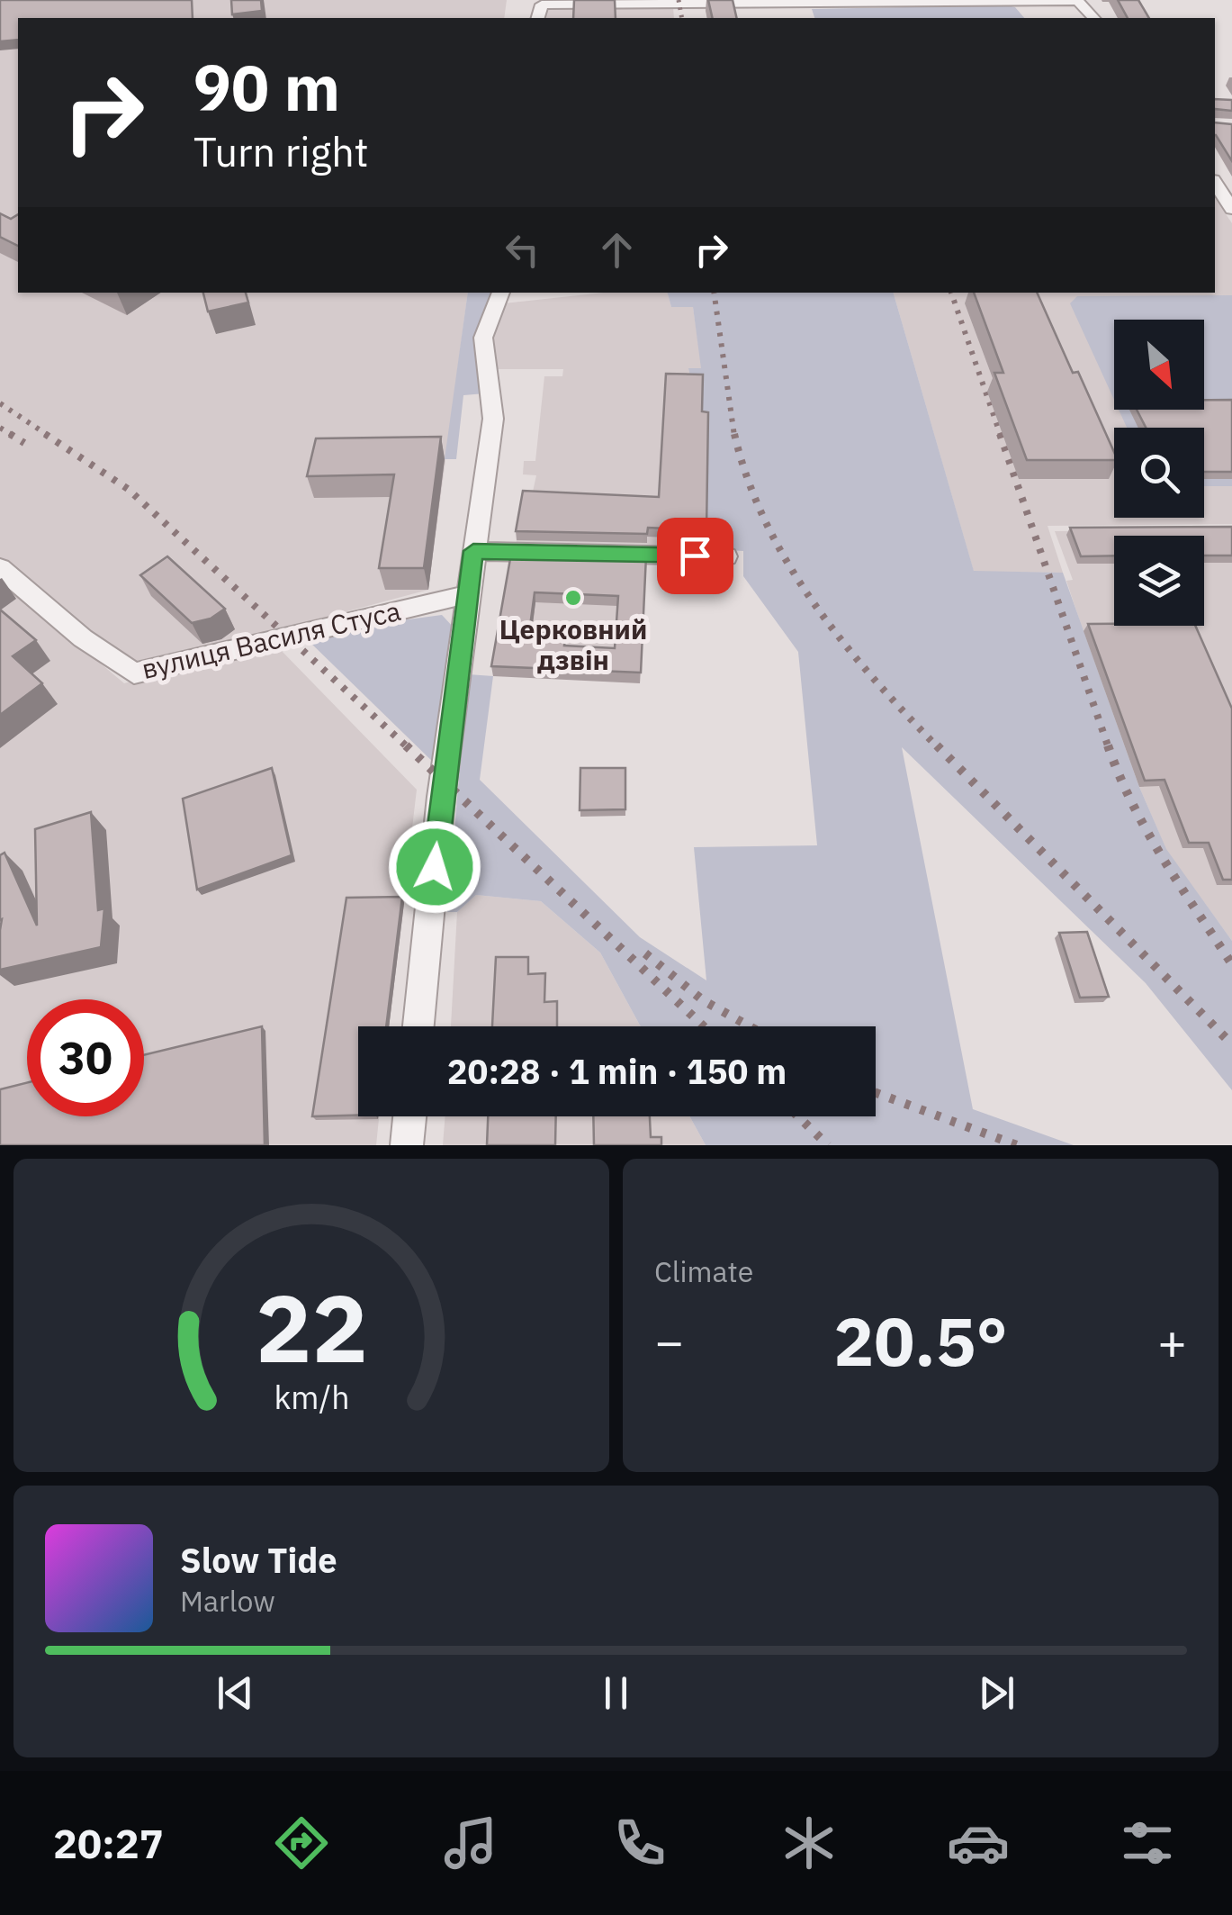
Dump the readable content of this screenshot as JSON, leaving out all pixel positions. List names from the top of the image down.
{
  "streets": {
    "street": ["вулиця Василя Стуса"]
  },
  "places": ["Церковний дзвін"],
  "north": "bottom right",
  "page": {
    "turn": ["90 m", "Turn right"],
    "limit": "30",
    "trip": "20:28 · 1 min · 150 m",
    "tile": "Climate",
    "heat": ["−", "20.5°", "+"],
    "song": ["Slow Tide", "Marlow"],
    "tabs": "20:27",
    "gauge": ["22", "km/h"]
  }
}
